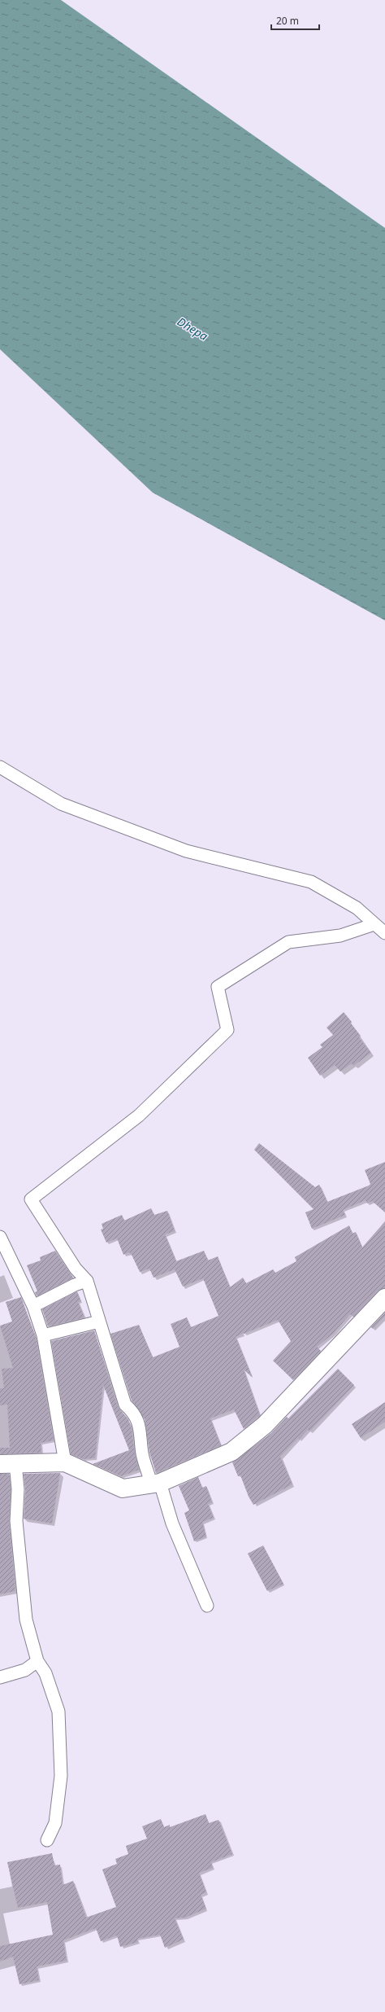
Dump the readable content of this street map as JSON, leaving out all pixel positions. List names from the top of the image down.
{
  "water": ["Dhepa"],
  "scale_bar": "20 m"
}
